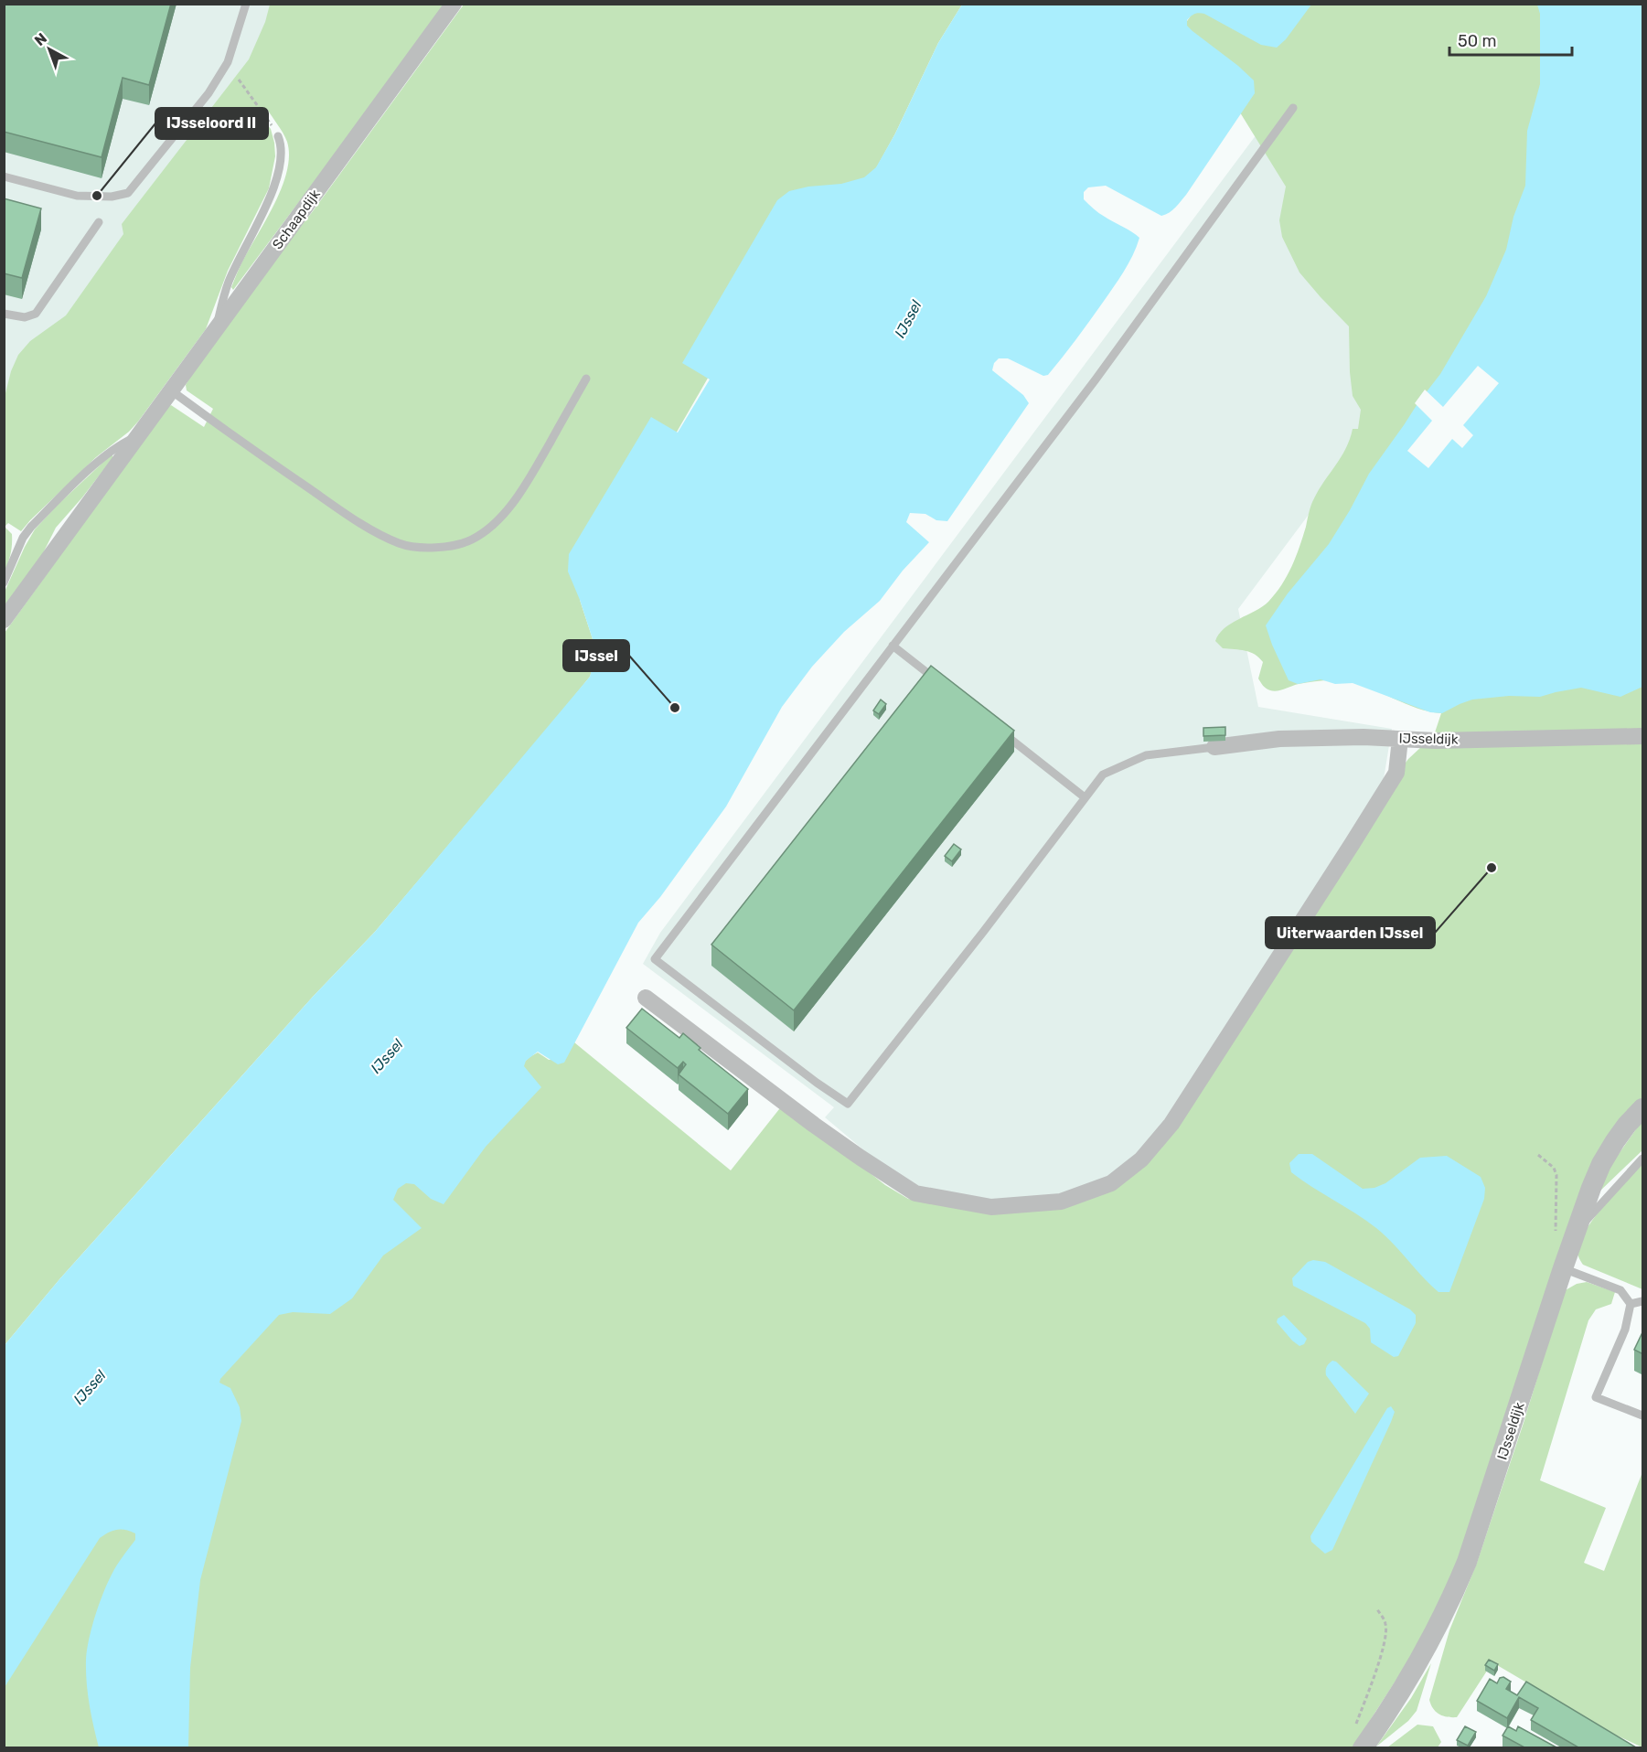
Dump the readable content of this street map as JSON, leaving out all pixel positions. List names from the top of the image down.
{
  "streets": {
    "street": ["Schaapdijk", "IJsseldijk"]
  },
  "water": ["IJssel"],
  "places": ["IJsseloord II", "IJssel", "Uiterwaarden IJssel"],
  "scale_bar": "50 m",
  "north": "top left"
}
